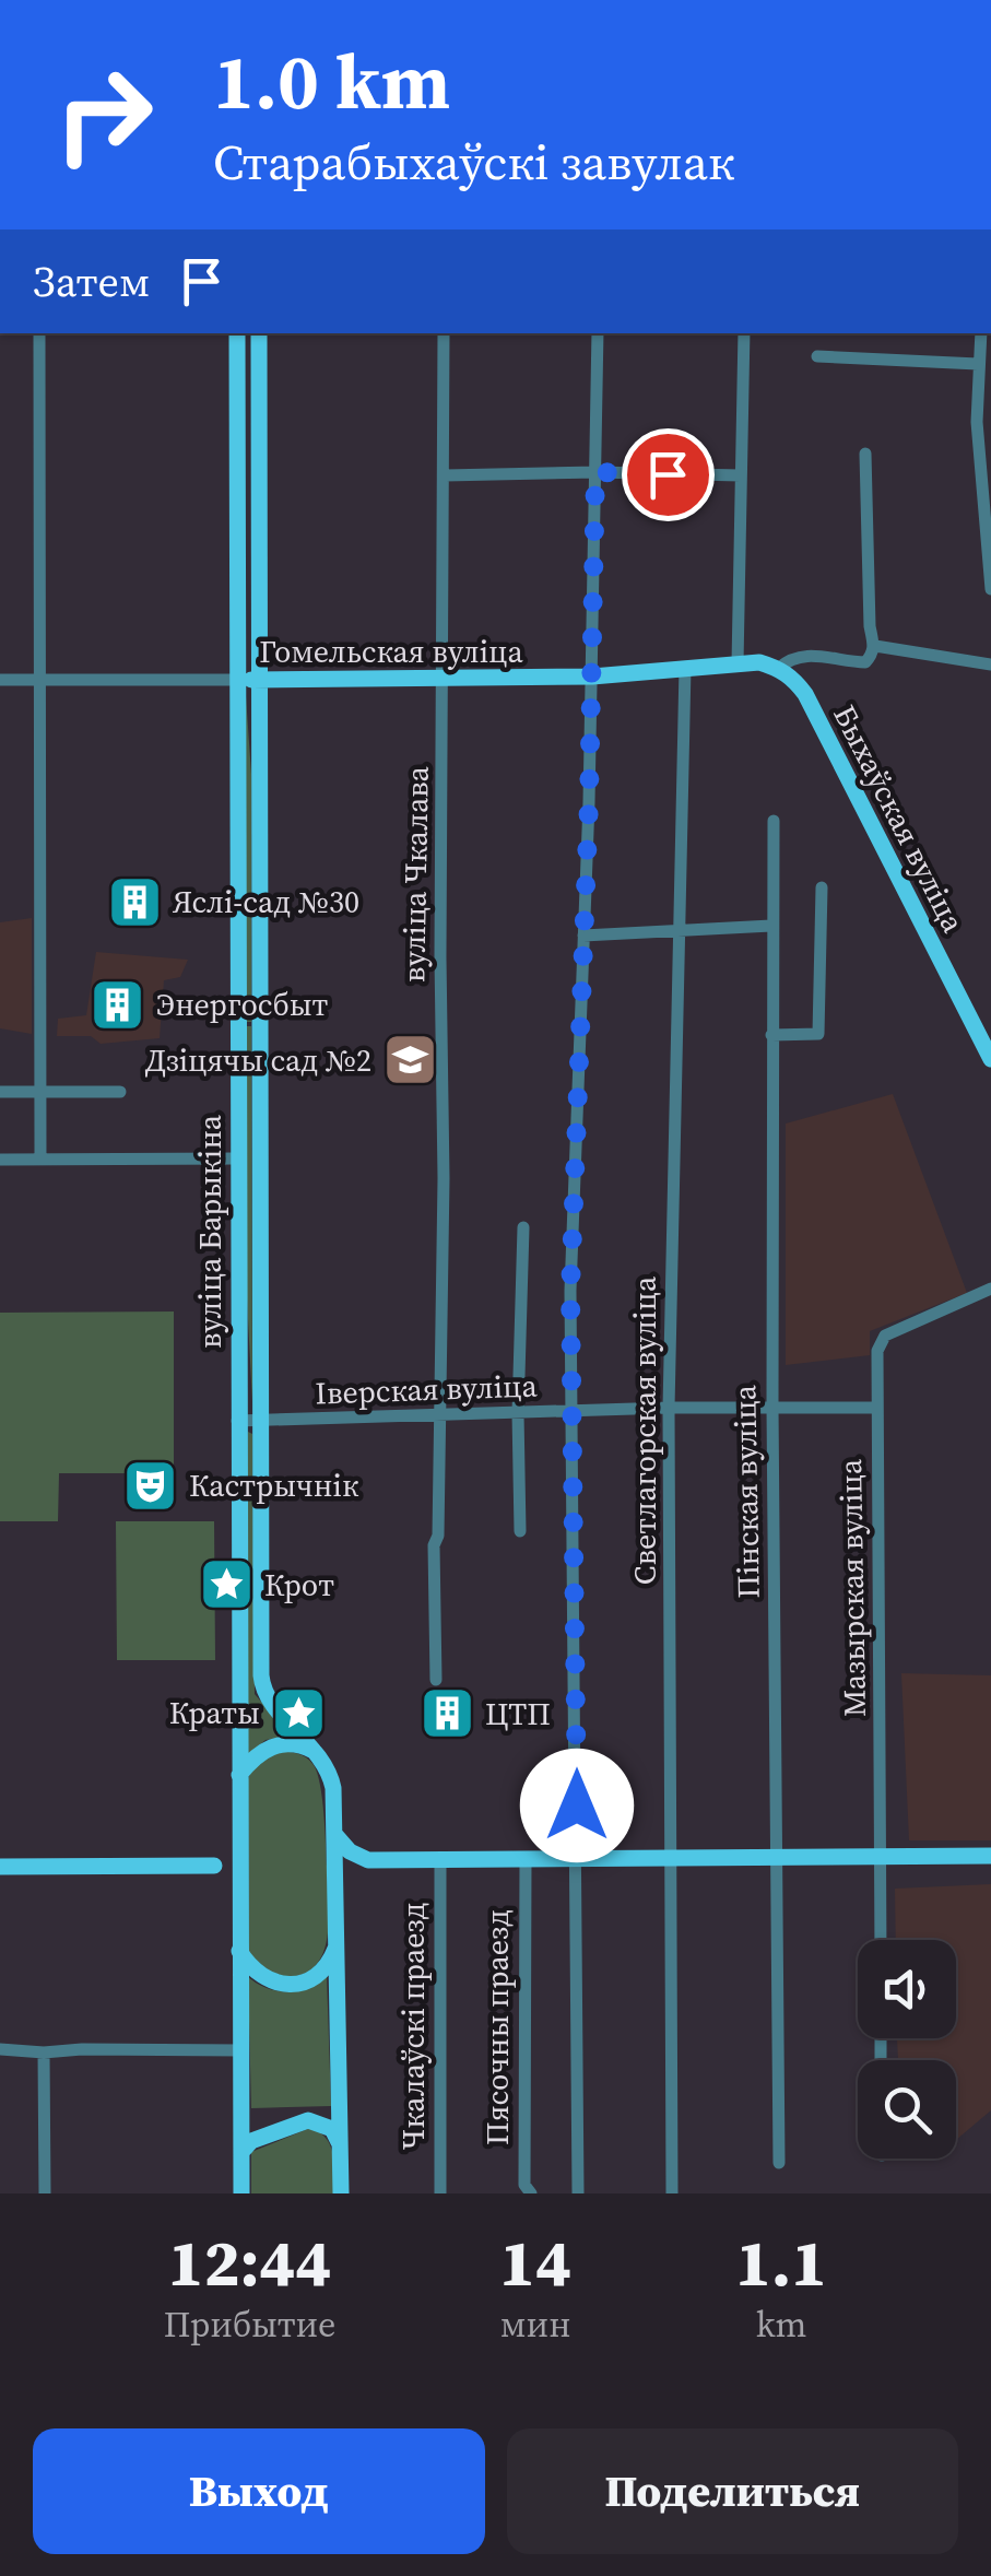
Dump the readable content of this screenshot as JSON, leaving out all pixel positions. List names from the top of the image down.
{
  "streets": {
    "main road": ["Гомельская вуліца", "Быхаўская вуліца", "вуліца Барыкіна"],
    "street": [
      "вуліца Чкалава",
      "Іверская вуліца",
      "Светлагорская вуліца",
      "Пінская вуліца",
      "Мазырская вуліца",
      "Чкалаўскі праезд",
      "Пясочны праезд"
    ]
  },
  "crossings": [
    ["Гомельская вуліца", "Быхаўская вуліца"],
    ["Гомельская вуліца", "вуліца Чкалава"],
    ["Гомельская вуліца", "вуліца Барыкіна"],
    ["Гомельская вуліца", "Светлагорская вуліца"],
    ["вуліца Чкалава", "Іверская вуліца"],
    ["вуліца Барыкіна", "Іверская вуліца"],
    ["Іверская вуліца", "Светлагорская вуліца"],
    ["Іверская вуліца", "Пінская вуліца"],
    ["Іверская вуліца", "Мазырская вуліца"]
  ],
  "places": {
    "building": ["Яслі-сад №30", "Энергосбыт", "ЦТП"],
    "school or university": ["Дзіцячы сад №2"],
    "theatre": ["Кастрычнік"],
    "place": ["Крот", "Краты"]
  },
  "page": {
    "turn": ["1.0 km", "Старабыхаўскі завулак"],
    "then": "Затем",
    "eta": [
      "12:44",
      "Прибытие",
      "14",
      "мин",
      "1.1",
      "km"
    ],
    "buttons": ["Выход", "Поделиться"]
  }
}
